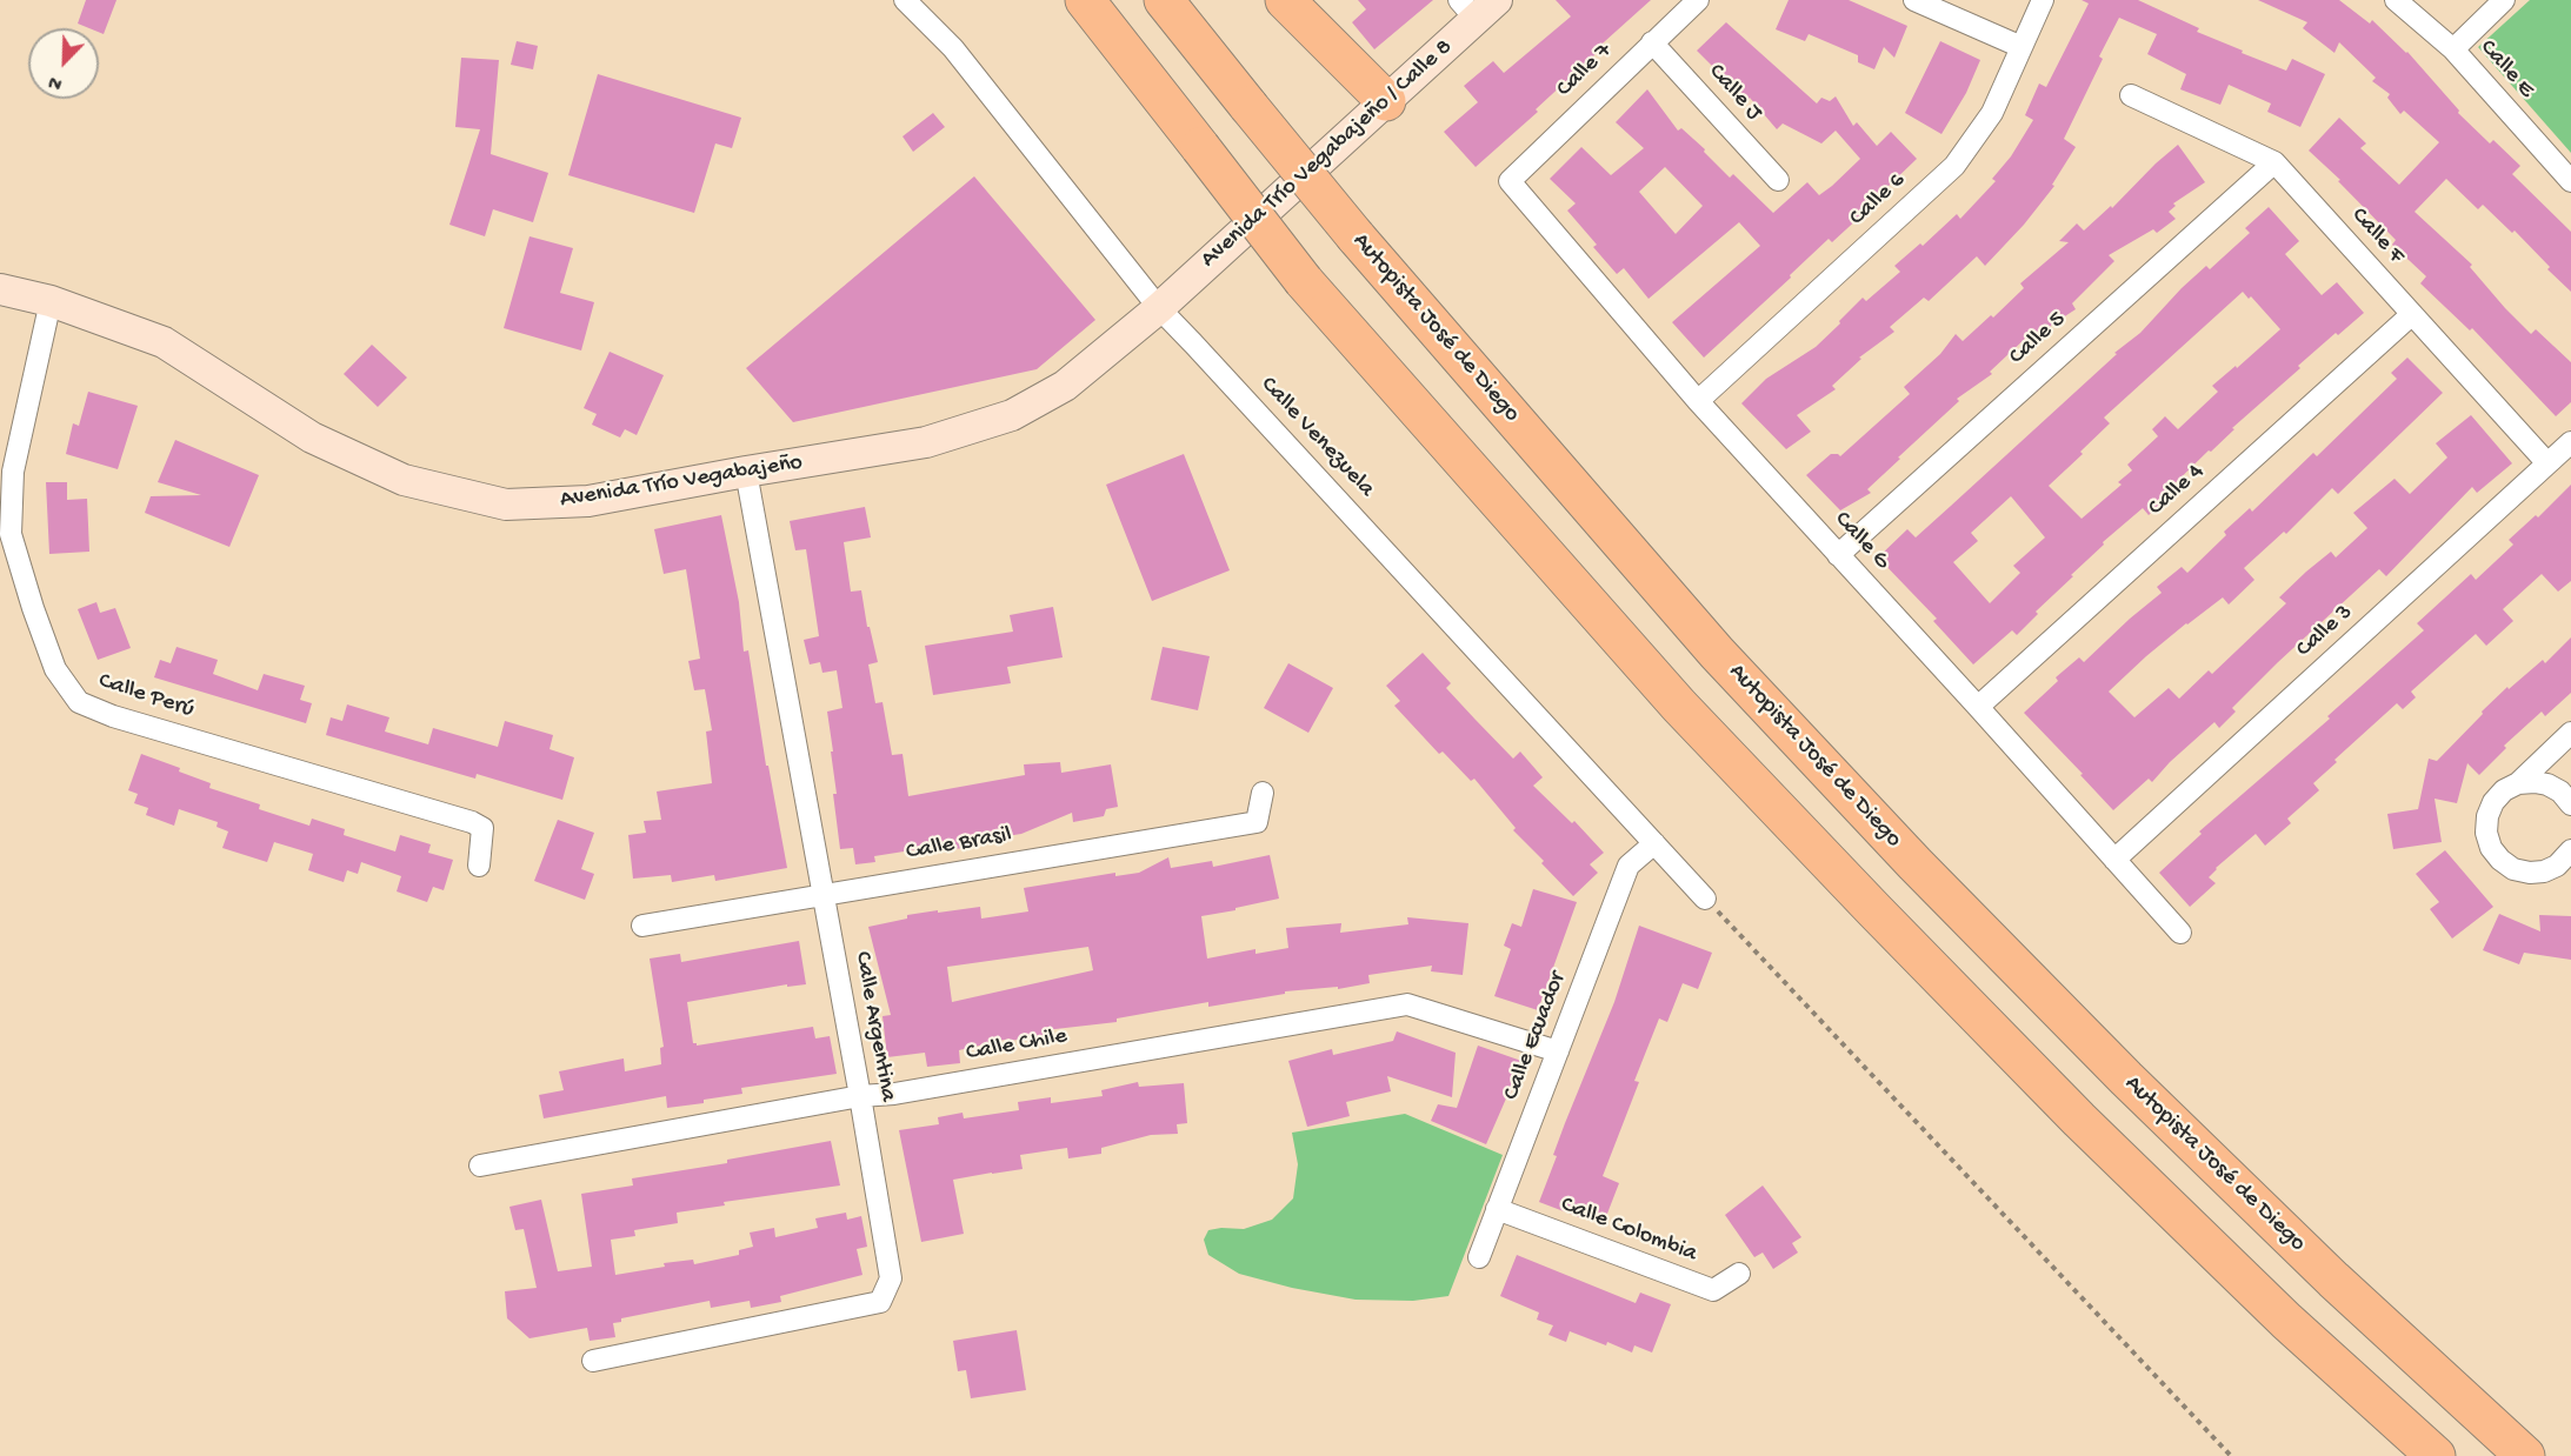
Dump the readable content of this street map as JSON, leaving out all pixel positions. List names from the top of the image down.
{
  "streets": {
    "highway": ["Autopista José de Diego"],
    "street": [
      "Calle E",
      "Calle 7",
      "Calle J",
      "Avenida Trío Vegabajeño / Calle 8",
      "Calle 6",
      "Calle F",
      "Calle 5",
      "Calle Venezuela",
      "Avenida Trío Vegabajeño",
      "Calle 4",
      "Calle G",
      "Calle 3",
      "Calle Perú",
      "Calle Brasil",
      "Calle Argentina",
      "Calle Ecuador",
      "Calle Chile",
      "Calle Colombia"
    ]
  },
  "crossings": [
    ["Calle 7", "Calle J"],
    ["Calle 7", "Calle G"],
    ["Avenida Trío Vegabajeño / Calle 8", "Calle Venezuela"],
    ["Avenida Trío Vegabajeño / Calle 8", "Avenida Trío Vegabajeño"],
    ["Calle 6", "Calle G"],
    ["Calle F", "Calle 5"],
    ["Calle F", "Calle 4"],
    ["Calle F", "Calle 3"],
    ["Calle 5", "Calle G"],
    ["Calle Venezuela", "Avenida Trío Vegabajeño"],
    ["Calle Venezuela", "Calle Ecuador"],
    ["Avenida Trío Vegabajeño", "Calle Perú"],
    ["Avenida Trío Vegabajeño", "Calle Argentina"],
    ["Calle 4", "Calle G"],
    ["Calle G", "Calle 3"],
    ["Calle Brasil", "Calle Argentina"],
    ["Calle Argentina", "Calle Chile"],
    ["Calle Ecuador", "Calle Chile"],
    ["Calle Ecuador", "Calle Colombia"]
  ],
  "north": "bottom left"
}
